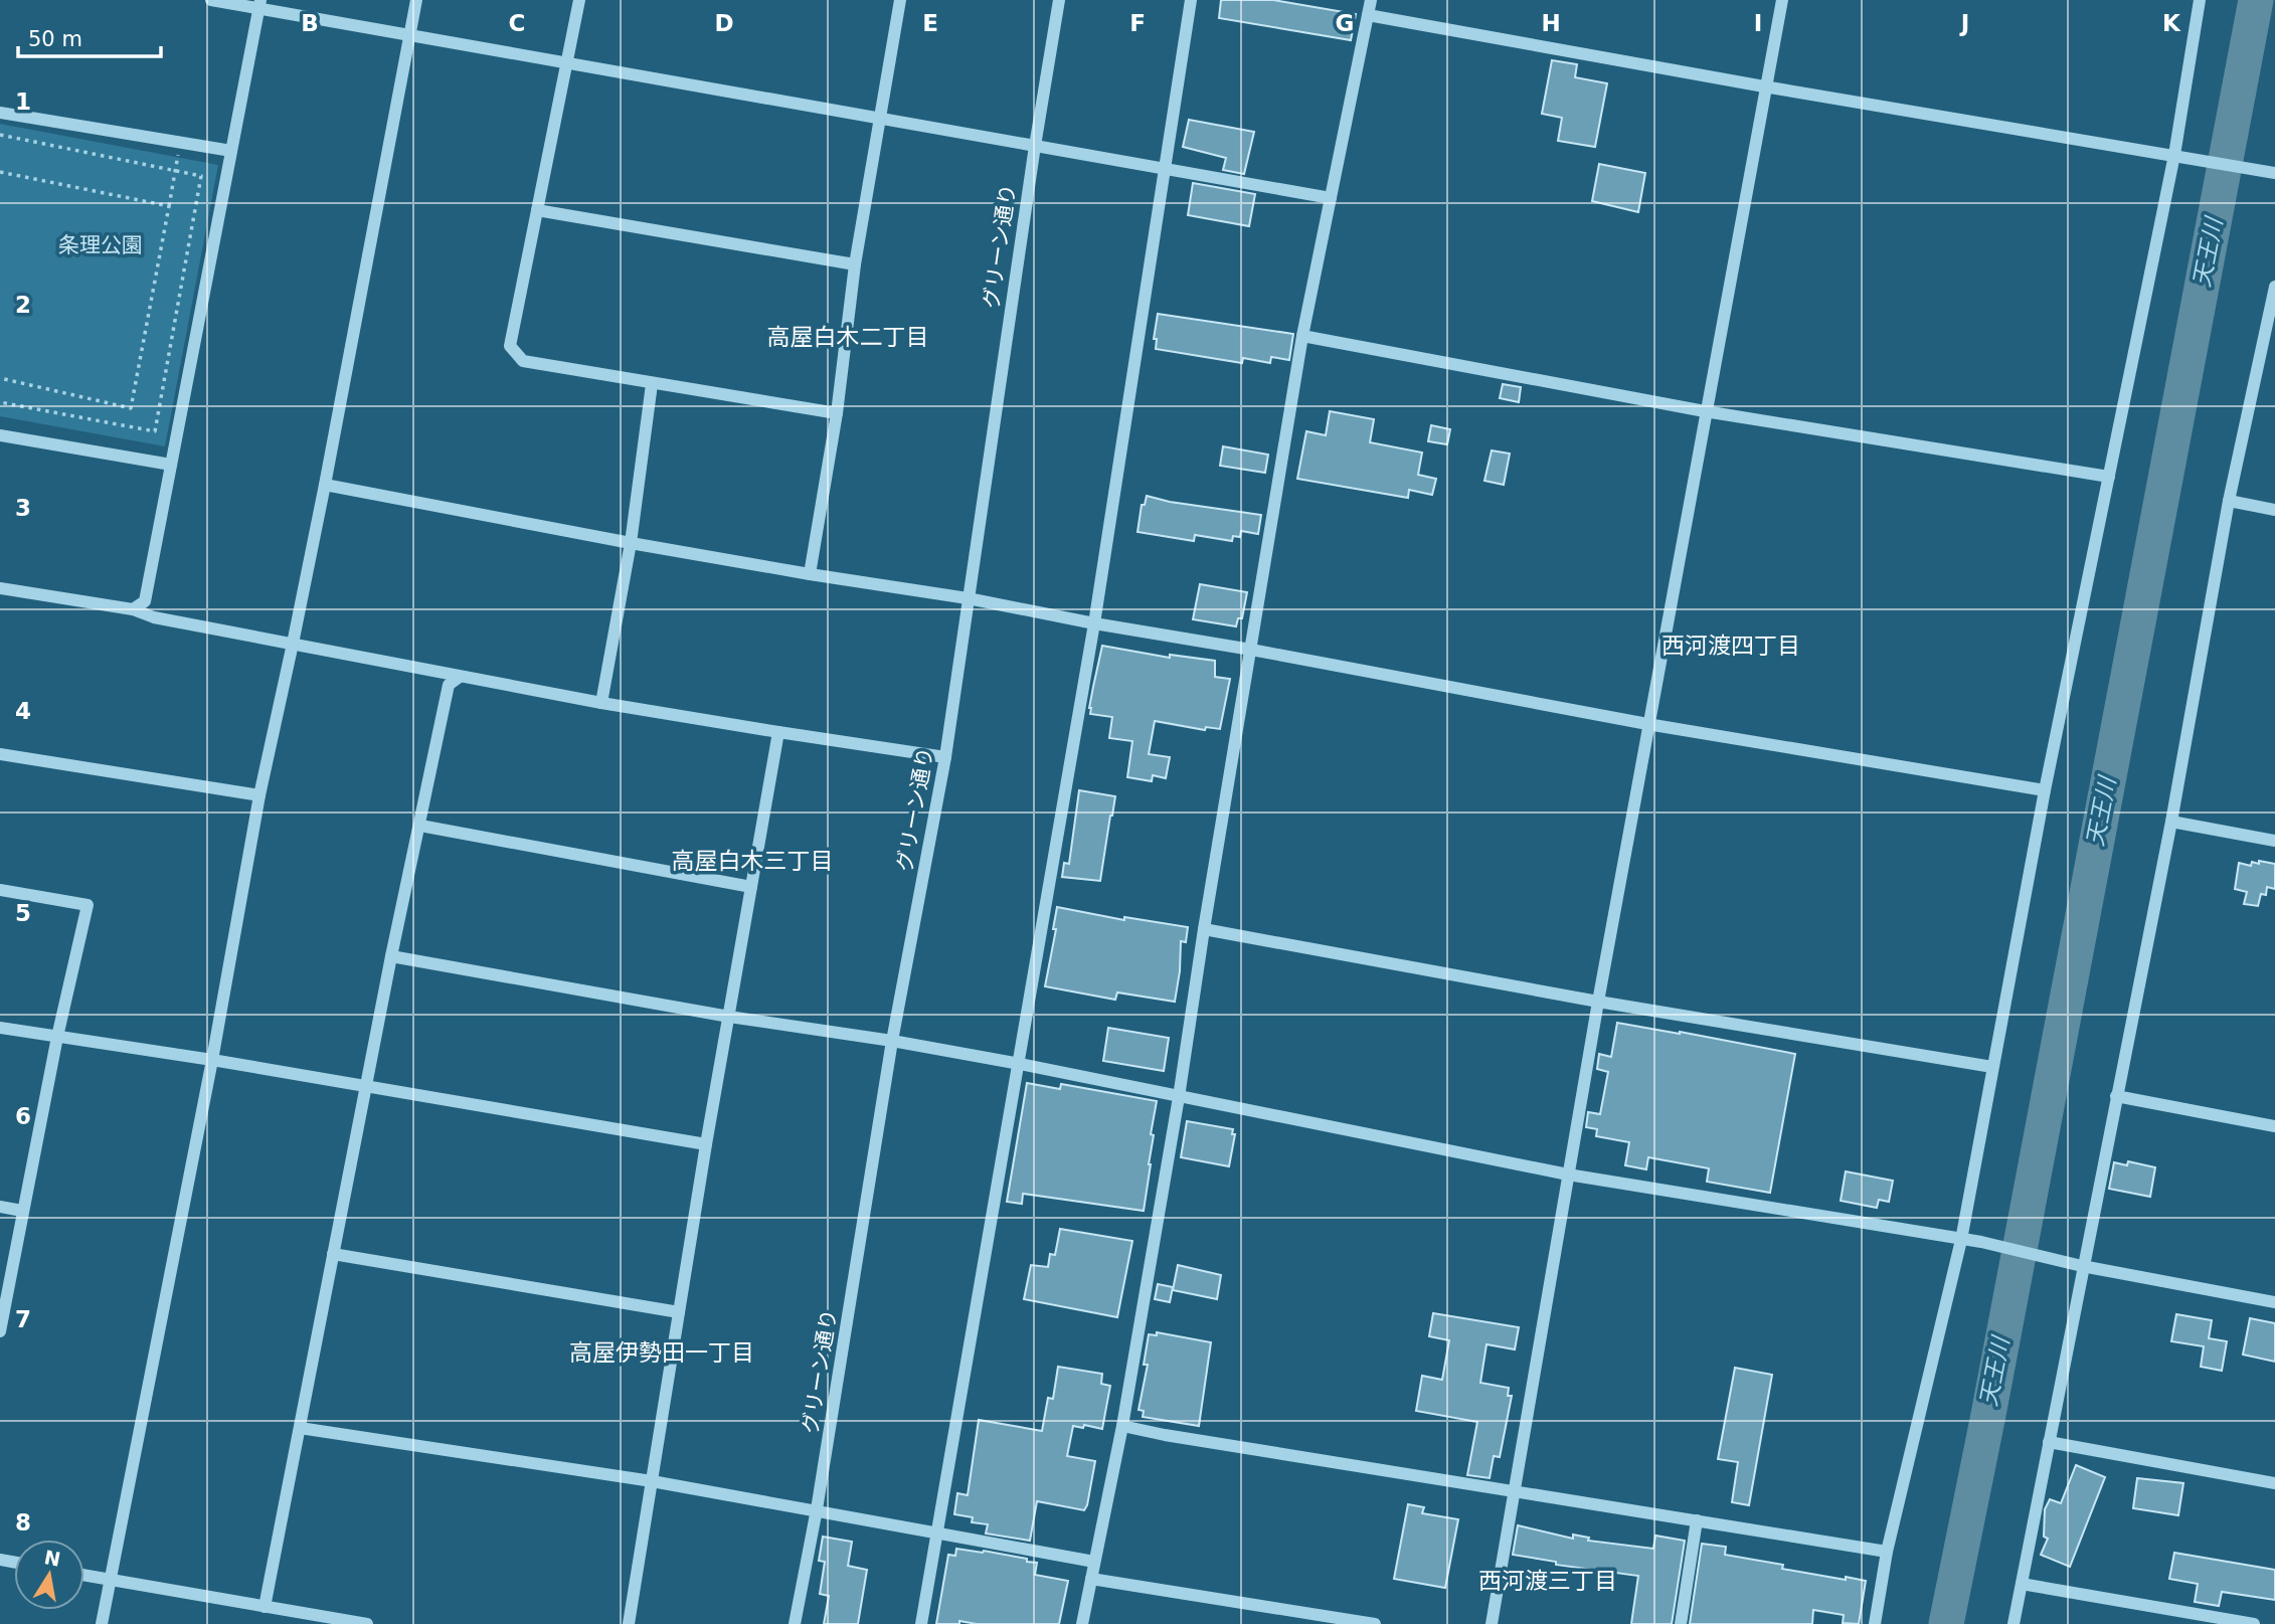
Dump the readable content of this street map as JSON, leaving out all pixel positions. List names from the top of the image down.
{
  "streets": {
    "street": ["グリーン通り"]
  },
  "districts": [
    "高屋白木二丁目",
    "西河渡四丁目",
    "高屋白木三丁目",
    "高屋伊勢田一丁目",
    "西河渡三丁目"
  ],
  "water": ["天王川"],
  "parks": ["条理公園"],
  "scale_bar": "50 m",
  "north": "top",
  "grid": {
    "columns": [
      "B",
      "C",
      "D",
      "E",
      "F",
      "G",
      "H",
      "I",
      "J",
      "K"
    ],
    "rows": [
      "1",
      "2",
      "3",
      "4",
      "5",
      "6",
      "7",
      "8"
    ]
  }
}
